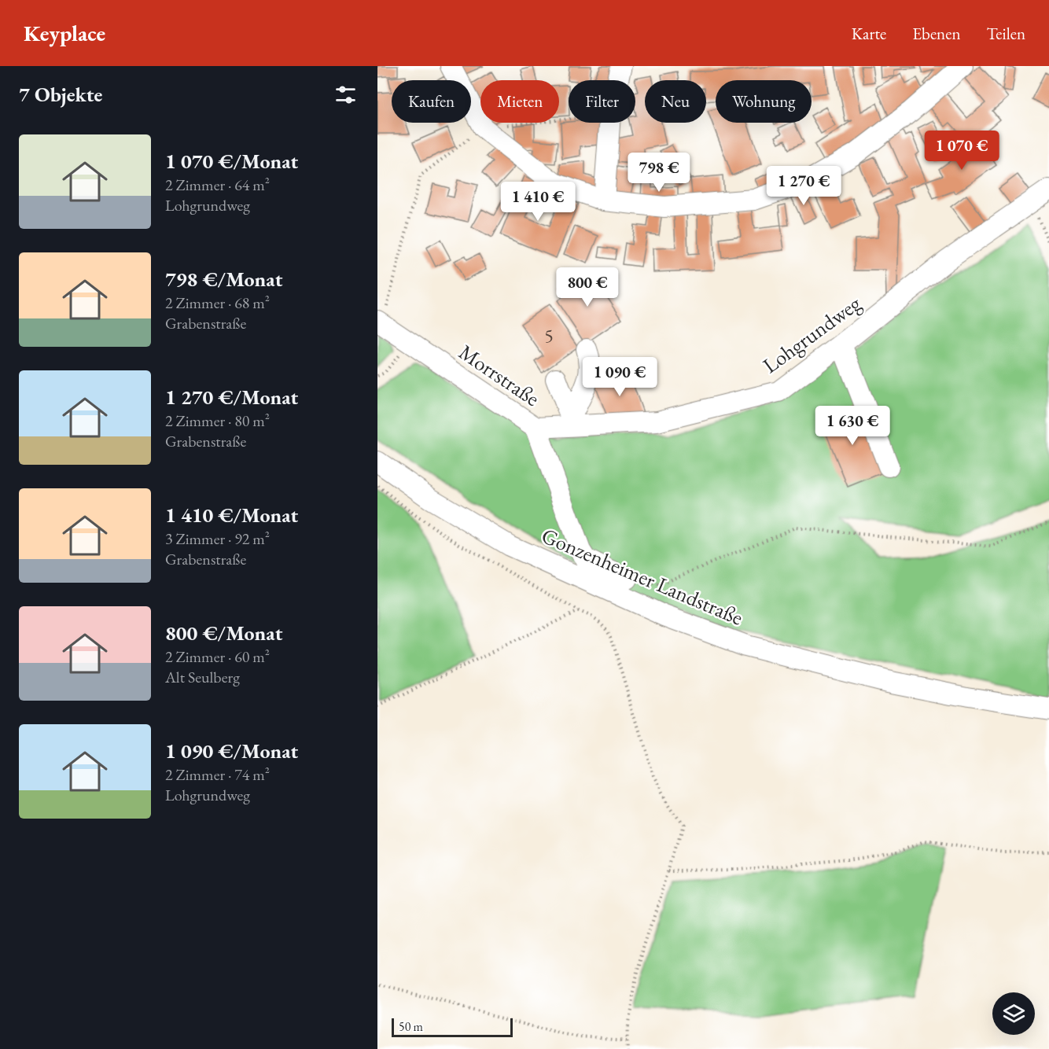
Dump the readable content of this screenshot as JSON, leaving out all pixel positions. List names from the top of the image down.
{
  "streets": {
    "street": ["Lohgrundweg", "Morrstraße", "Gonzenheimer Landstraße"]
  },
  "crossings": [
    ["Lohgrundweg", "Morrstraße"]
  ],
  "house_numbers": ["5"],
  "scale_bar": "50 m",
  "page": {
    "header": "Keyplace",
    "nav": ["Karte", "Ebenen", "Teilen"],
    "heading": "7 Objekte",
    "chip": [
      "Kaufen",
      "Mieten",
      "Filter",
      "Neu",
      "Wohnung"
    ],
    "list": [
      {
        "name": "1 070 €/Monat",
        "note": "2 Zimmer · 64 m² · Lohgrundweg"
      },
      {
        "name": "798 €/Monat",
        "note": "2 Zimmer · 68 m² · Grabenstraße"
      },
      {
        "name": "1 270 €/Monat",
        "note": "2 Zimmer · 80 m² · Grabenstraße"
      },
      {
        "name": "1 410 €/Monat",
        "note": "3 Zimmer · 92 m² · Grabenstraße"
      },
      {
        "name": "800 €/Monat",
        "note": "2 Zimmer · 60 m² · Alt Seulberg"
      },
      {
        "name": "1 090 €/Monat",
        "note": "2 Zimmer · 74 m² · Lohgrundweg"
      }
    ],
    "price": [
      "1 070 €",
      "798 €",
      "1 270 €",
      "1 410 €",
      "800 €",
      "1 090 €",
      "1 630 €"
    ],
    "scale": "50 m"
  }
}
